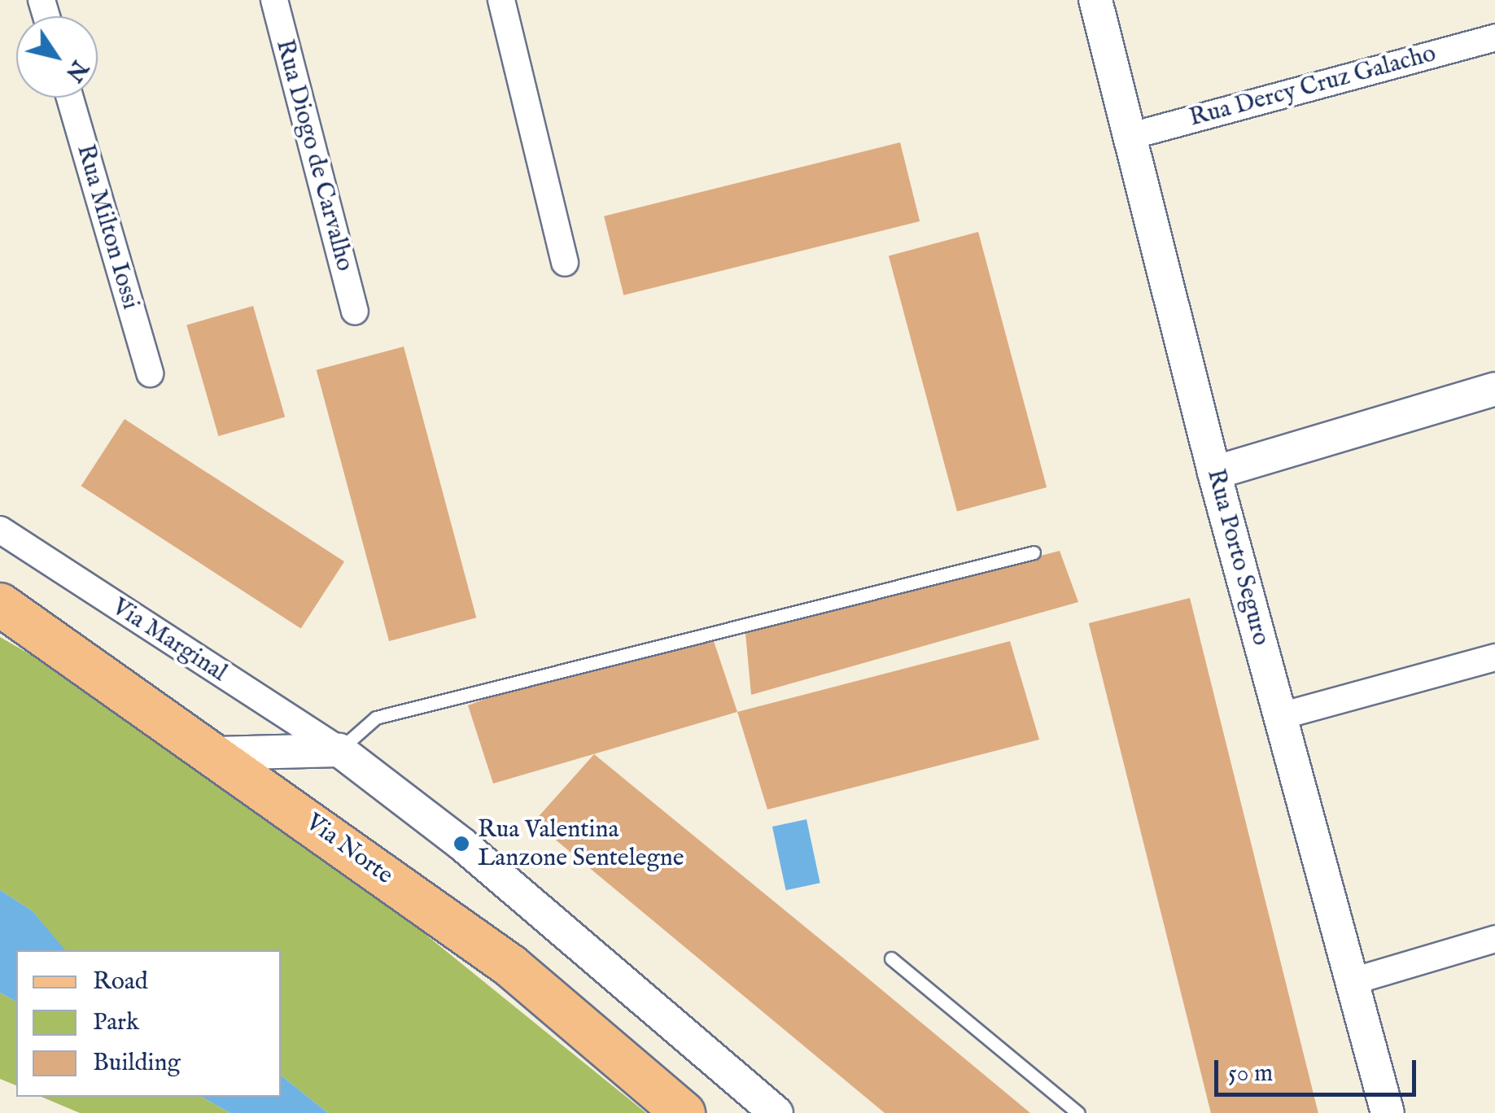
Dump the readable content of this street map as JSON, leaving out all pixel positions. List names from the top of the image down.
{
  "streets": {
    "main road": ["Via Norte"],
    "street": [
      "Rua Dercy Cruz Galacho",
      "Rua Diogo de Carvalho",
      "Rua Milton Iossi",
      "Rua Porto Seguro",
      "Via Marginal"
    ]
  },
  "crossings": [
    ["Rua Dercy Cruz Galacho", "Rua Porto Seguro"]
  ],
  "places": ["Rua Valentina Lanzone Sentelegne"],
  "legend": ["Road", "Park", "Building"],
  "scale_bar": "50 m",
  "north": "bottom right"
}
